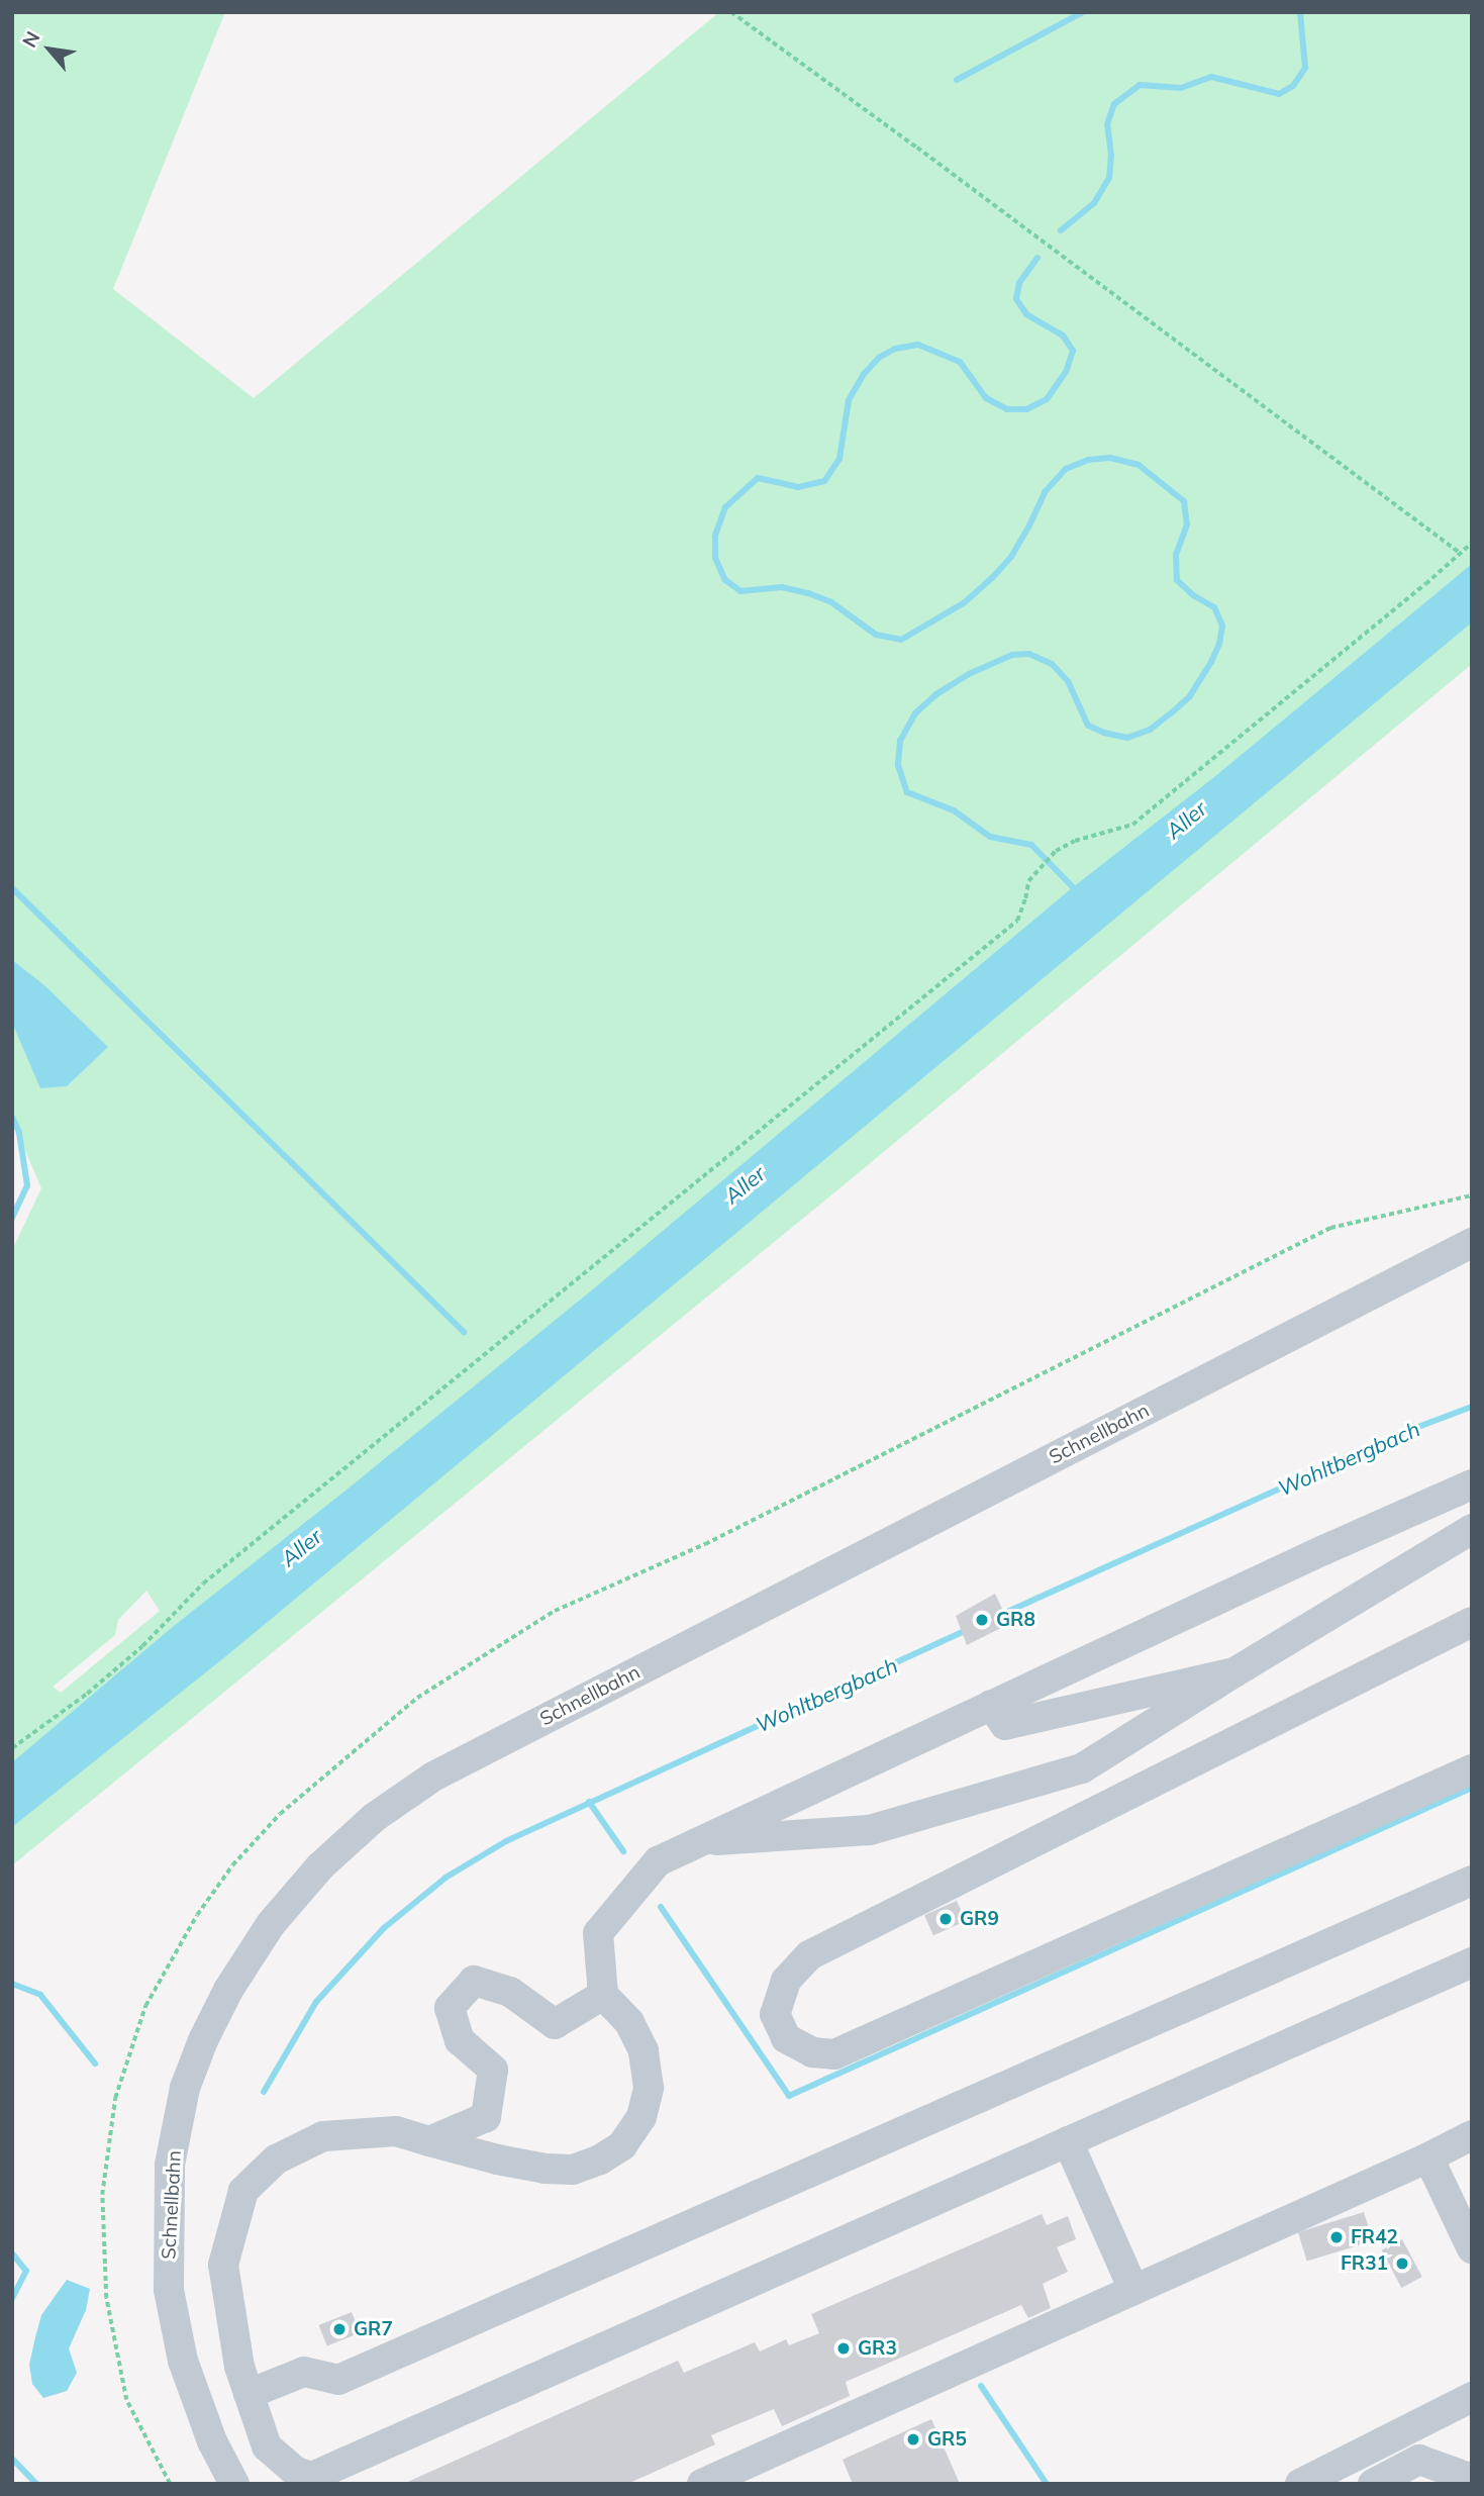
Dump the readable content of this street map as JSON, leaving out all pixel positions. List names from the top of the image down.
{
  "streets": {
    "street": ["Schnellbahn"]
  },
  "water": ["Aller", "Wohltbergbach"],
  "places": [
    "GR8",
    "GR9",
    "FR42",
    "FR31",
    "GR7",
    "GR3",
    "GR5"
  ],
  "north": "top left"
}
